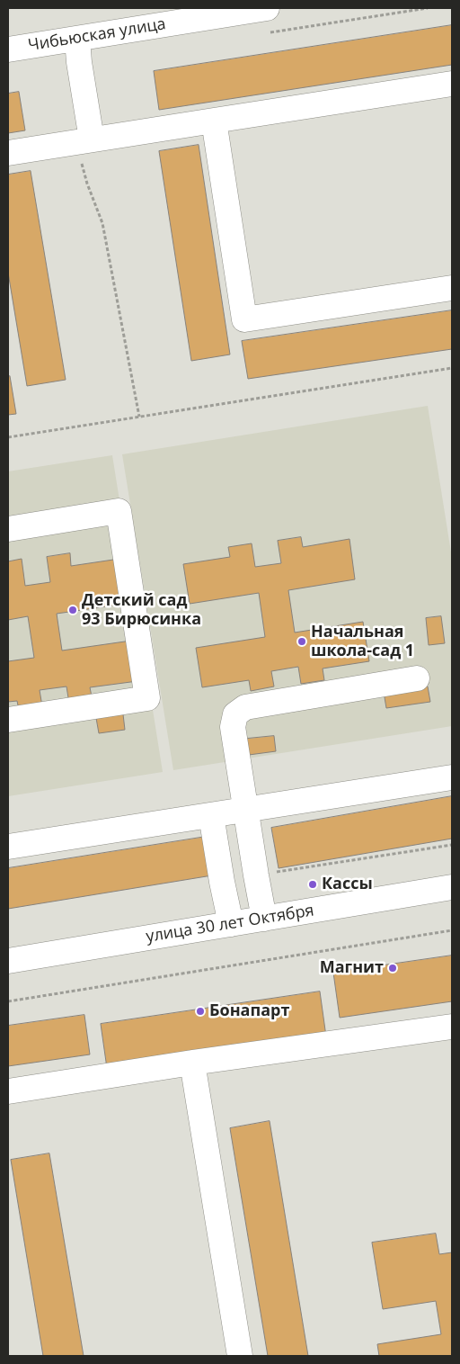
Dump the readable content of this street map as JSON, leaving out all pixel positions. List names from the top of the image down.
{
  "streets": {
    "street": ["Чибьюская улица", "улица 30 лет Октября"]
  },
  "places": [
    "Детский сад 93 Бирюсинка",
    "Начальная школа-сад 1",
    "Кассы",
    "Магнит",
    "Бонапарт"
  ]
}
